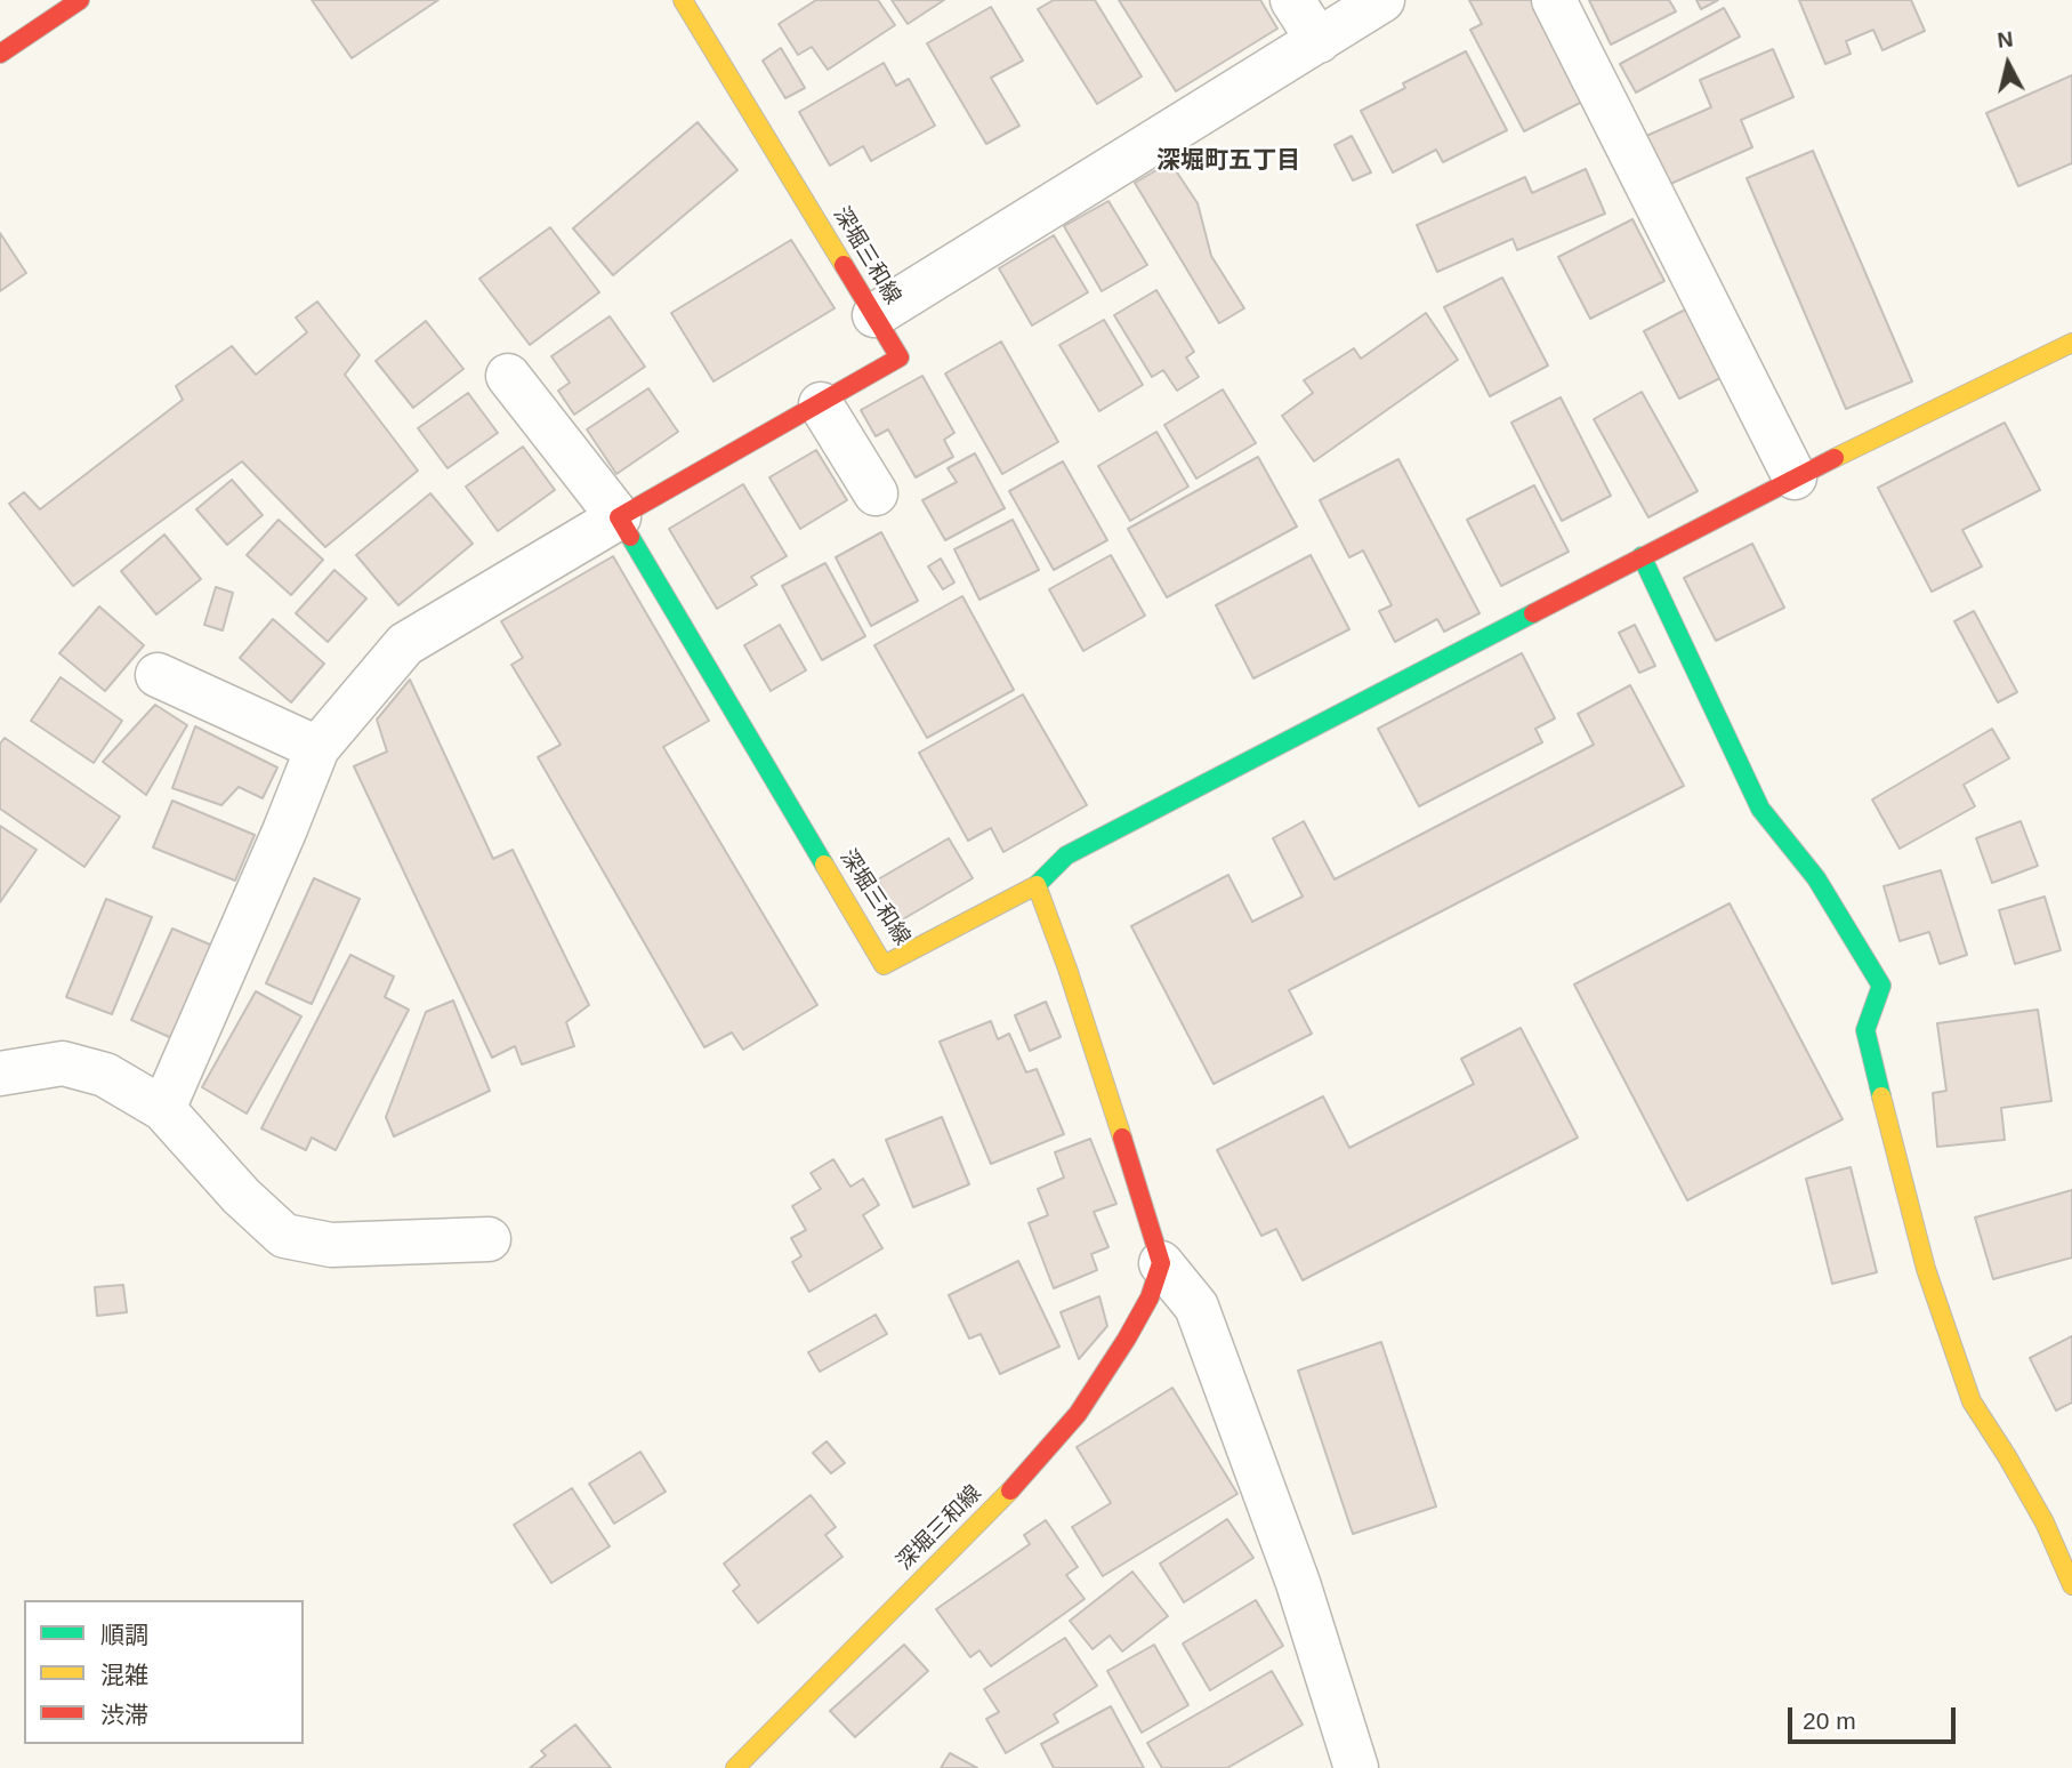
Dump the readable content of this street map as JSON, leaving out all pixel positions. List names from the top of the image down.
{
  "streets": {
    "main road": ["深堀三和線"]
  },
  "districts": ["深堀町五丁目"],
  "legend": ["順調", "混雑", "渋滞"],
  "scale_bar": "20 m",
  "north": "top"
}
